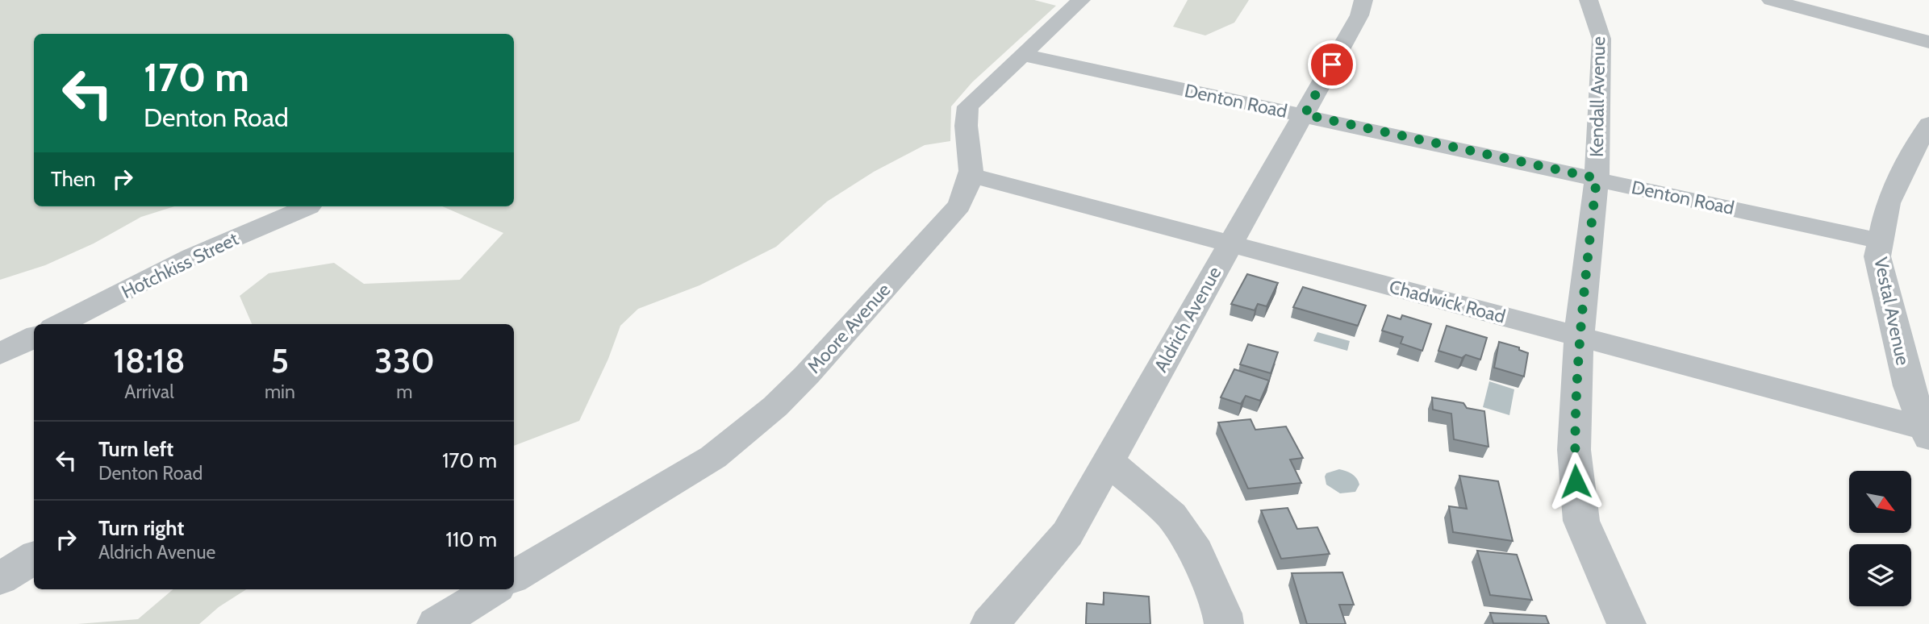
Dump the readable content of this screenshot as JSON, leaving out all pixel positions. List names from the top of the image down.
{
  "streets": {
    "street": [
      "Kendall Avenue",
      "Denton Road",
      "Hotchkiss Street",
      "Chadwick Road",
      "Vestal Avenue",
      "Aldrich Avenue",
      "Moore Avenue"
    ]
  },
  "crossings": [
    ["Kendall Avenue", "Denton Road"],
    ["Kendall Avenue", "Chadwick Road"],
    ["Denton Road", "Vestal Avenue"],
    ["Denton Road", "Aldrich Avenue"],
    ["Denton Road", "Moore Avenue"],
    ["Chadwick Road", "Vestal Avenue"],
    ["Chadwick Road", "Aldrich Avenue"],
    ["Chadwick Road", "Moore Avenue"]
  ],
  "north": "bottom right",
  "page": {
    "turn": ["170 m", "Denton Road"],
    "then": "Then",
    "eta": [
      "18:18",
      "Arrival",
      "5",
      "min",
      "330",
      "m"
    ],
    "list": [
      {
        "name": "Turn left",
        "note": "Denton Road",
        "value": "170 m"
      },
      {
        "name": "Turn right",
        "note": "Aldrich Avenue",
        "value": "110 m"
      }
    ]
  }
}
